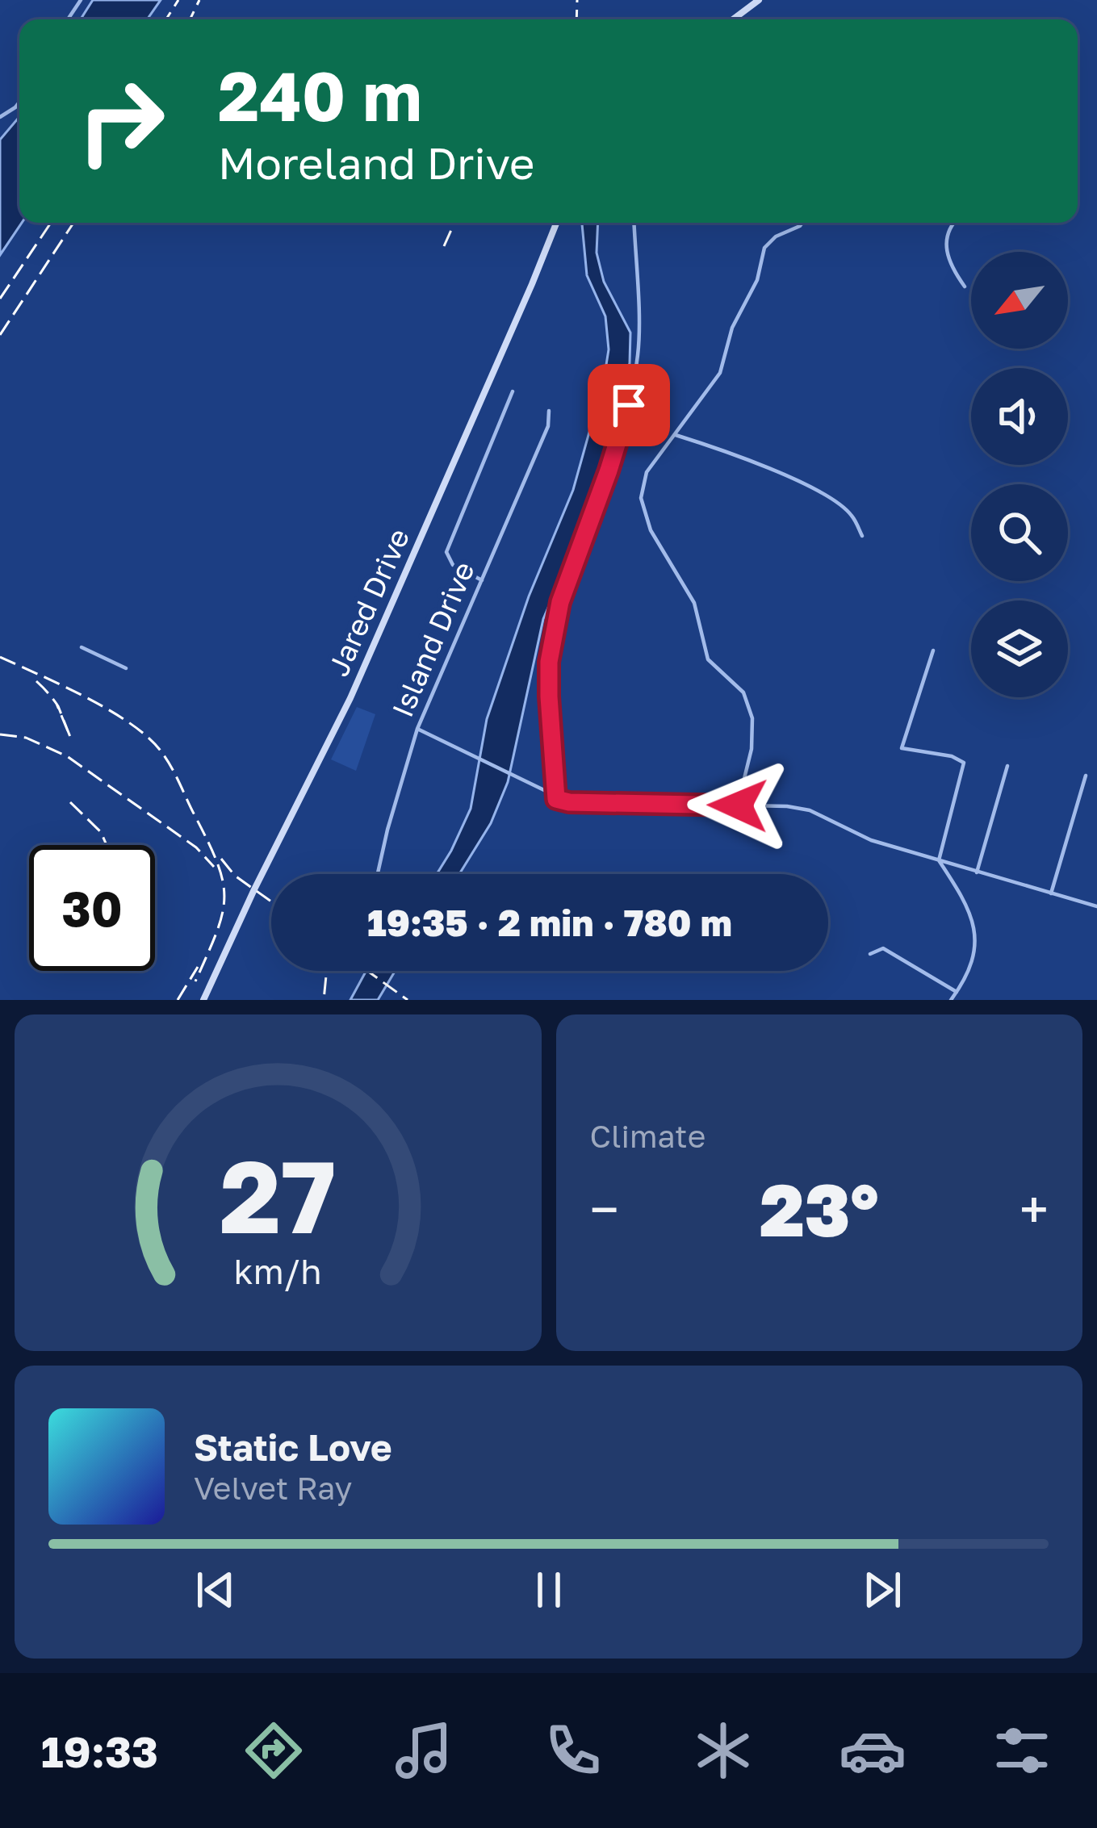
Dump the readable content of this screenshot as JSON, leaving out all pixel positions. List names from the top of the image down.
{
  "streets": {
    "main road": ["Jared Drive"],
    "street": ["Island Drive"]
  },
  "north": "bottom left",
  "page": {
    "turn": ["240 m", "Moreland Drive"],
    "limit": "30",
    "trip": "19:35 · 2 min · 780 m",
    "tile": "Climate",
    "heat": ["−", "23°", "+"],
    "song": ["Static Love", "Velvet Ray"],
    "tabs": "19:33",
    "gauge": ["27", "km/h"]
  }
}
